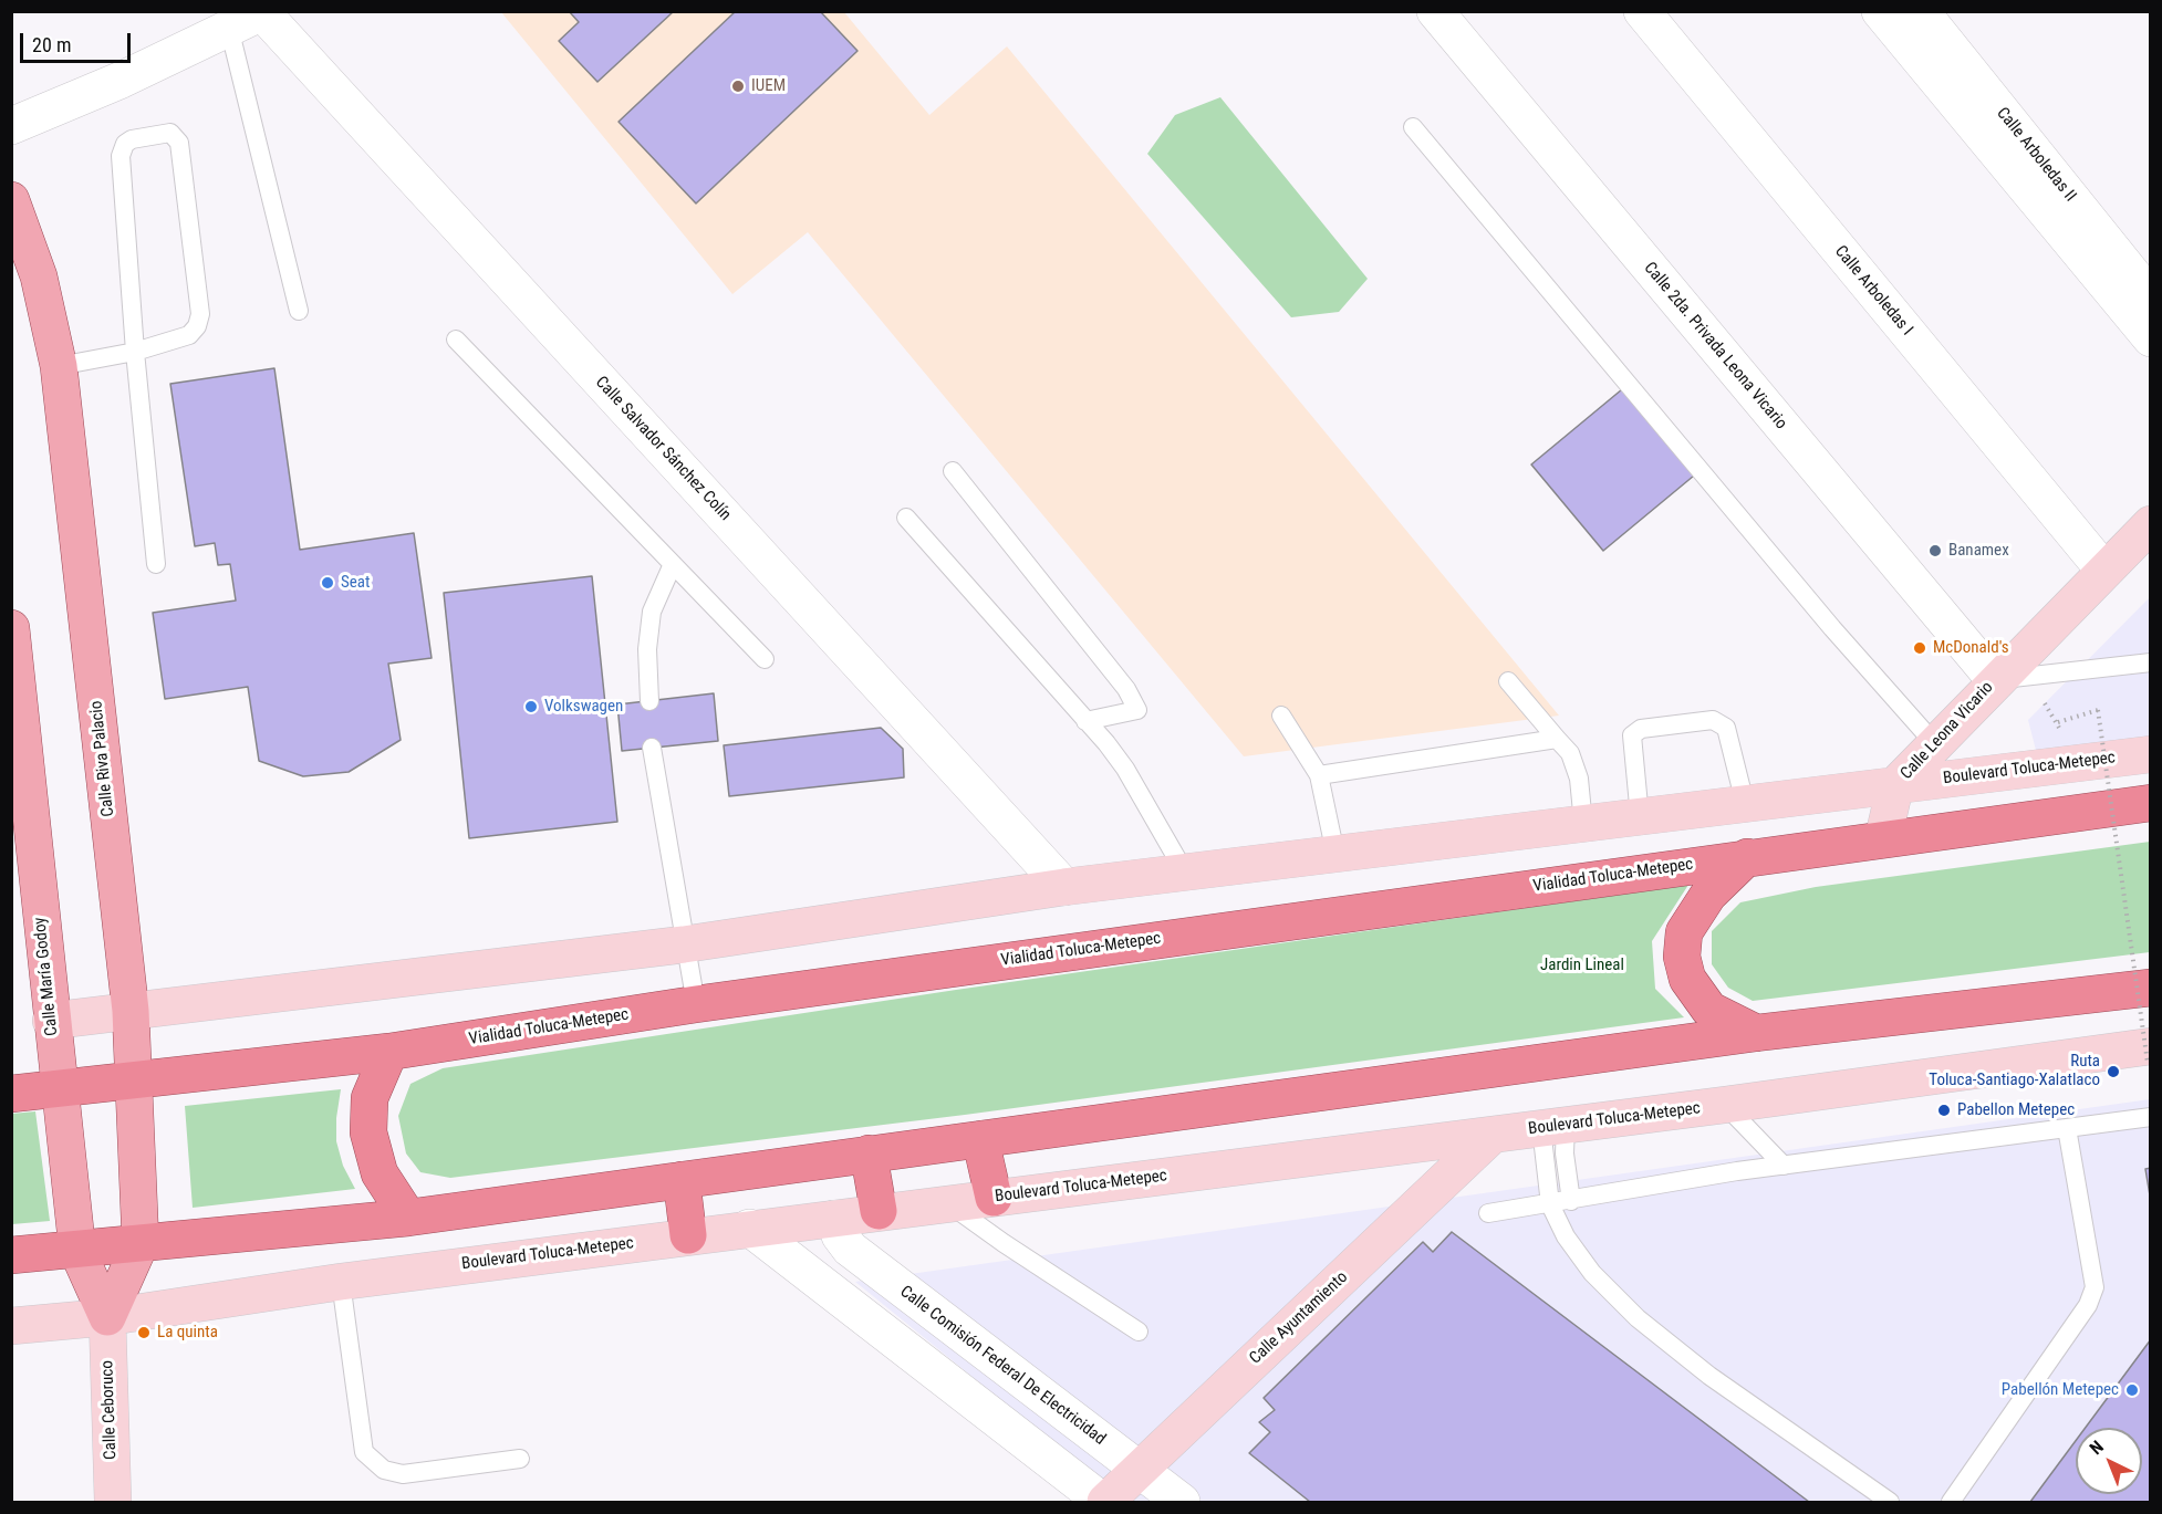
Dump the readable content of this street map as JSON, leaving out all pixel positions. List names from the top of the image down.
{
  "streets": {
    "highway": ["Vialidad Toluca-Metepec"],
    "main road": [
      "Calle Leona Vicario",
      "Calle Riva Palacio",
      "Boulevard Toluca-Metepec",
      "Calle María Godoy",
      "Calle Ayuntamiento",
      "Calle Ceboruco"
    ],
    "street": [
      "Calle Arboledas II",
      "Calle Arboledas I",
      "Calle 2da. Privada Leona Vicario",
      "Calle Salvador Sánchez Colín",
      "Calle Comisión Federal De Electricidad"
    ]
  },
  "crossings": [
    ["Calle Arboledas I", "Calle Leona Vicario"],
    ["Calle 2da. Privada Leona Vicario", "Calle Leona Vicario"],
    ["Calle Salvador Sánchez Colín", "Boulevard Toluca-Metepec"],
    ["Calle Leona Vicario", "Boulevard Toluca-Metepec"],
    ["Calle Leona Vicario", "Vialidad Toluca-Metepec"],
    ["Calle Riva Palacio", "Boulevard Toluca-Metepec"],
    ["Calle Riva Palacio", "Vialidad Toluca-Metepec"],
    ["Calle Riva Palacio", "Calle María Godoy"],
    ["Calle Riva Palacio", "Calle Ceboruco"],
    ["Boulevard Toluca-Metepec", "Calle María Godoy"],
    ["Boulevard Toluca-Metepec", "Calle Ayuntamiento"],
    ["Boulevard Toluca-Metepec", "Calle Comisión Federal De Electricidad"],
    ["Boulevard Toluca-Metepec", "Calle Ceboruco"],
    ["Vialidad Toluca-Metepec", "Calle María Godoy"],
    ["Calle María Godoy", "Calle Ceboruco"],
    ["Calle Ayuntamiento", "Calle Comisión Federal De Electricidad"]
  ],
  "parks": ["Jardin Lineal"],
  "places": [
    "IUEM",
    "Banamex",
    "Seat",
    "McDonald's",
    "Volkswagen",
    "Ruta Toluca-Santiago-Xalatlaco",
    "Pabellon Metepec",
    "La quinta",
    "Pabellón Metepec"
  ],
  "scale_bar": "20 m",
  "north": "top left"
}
